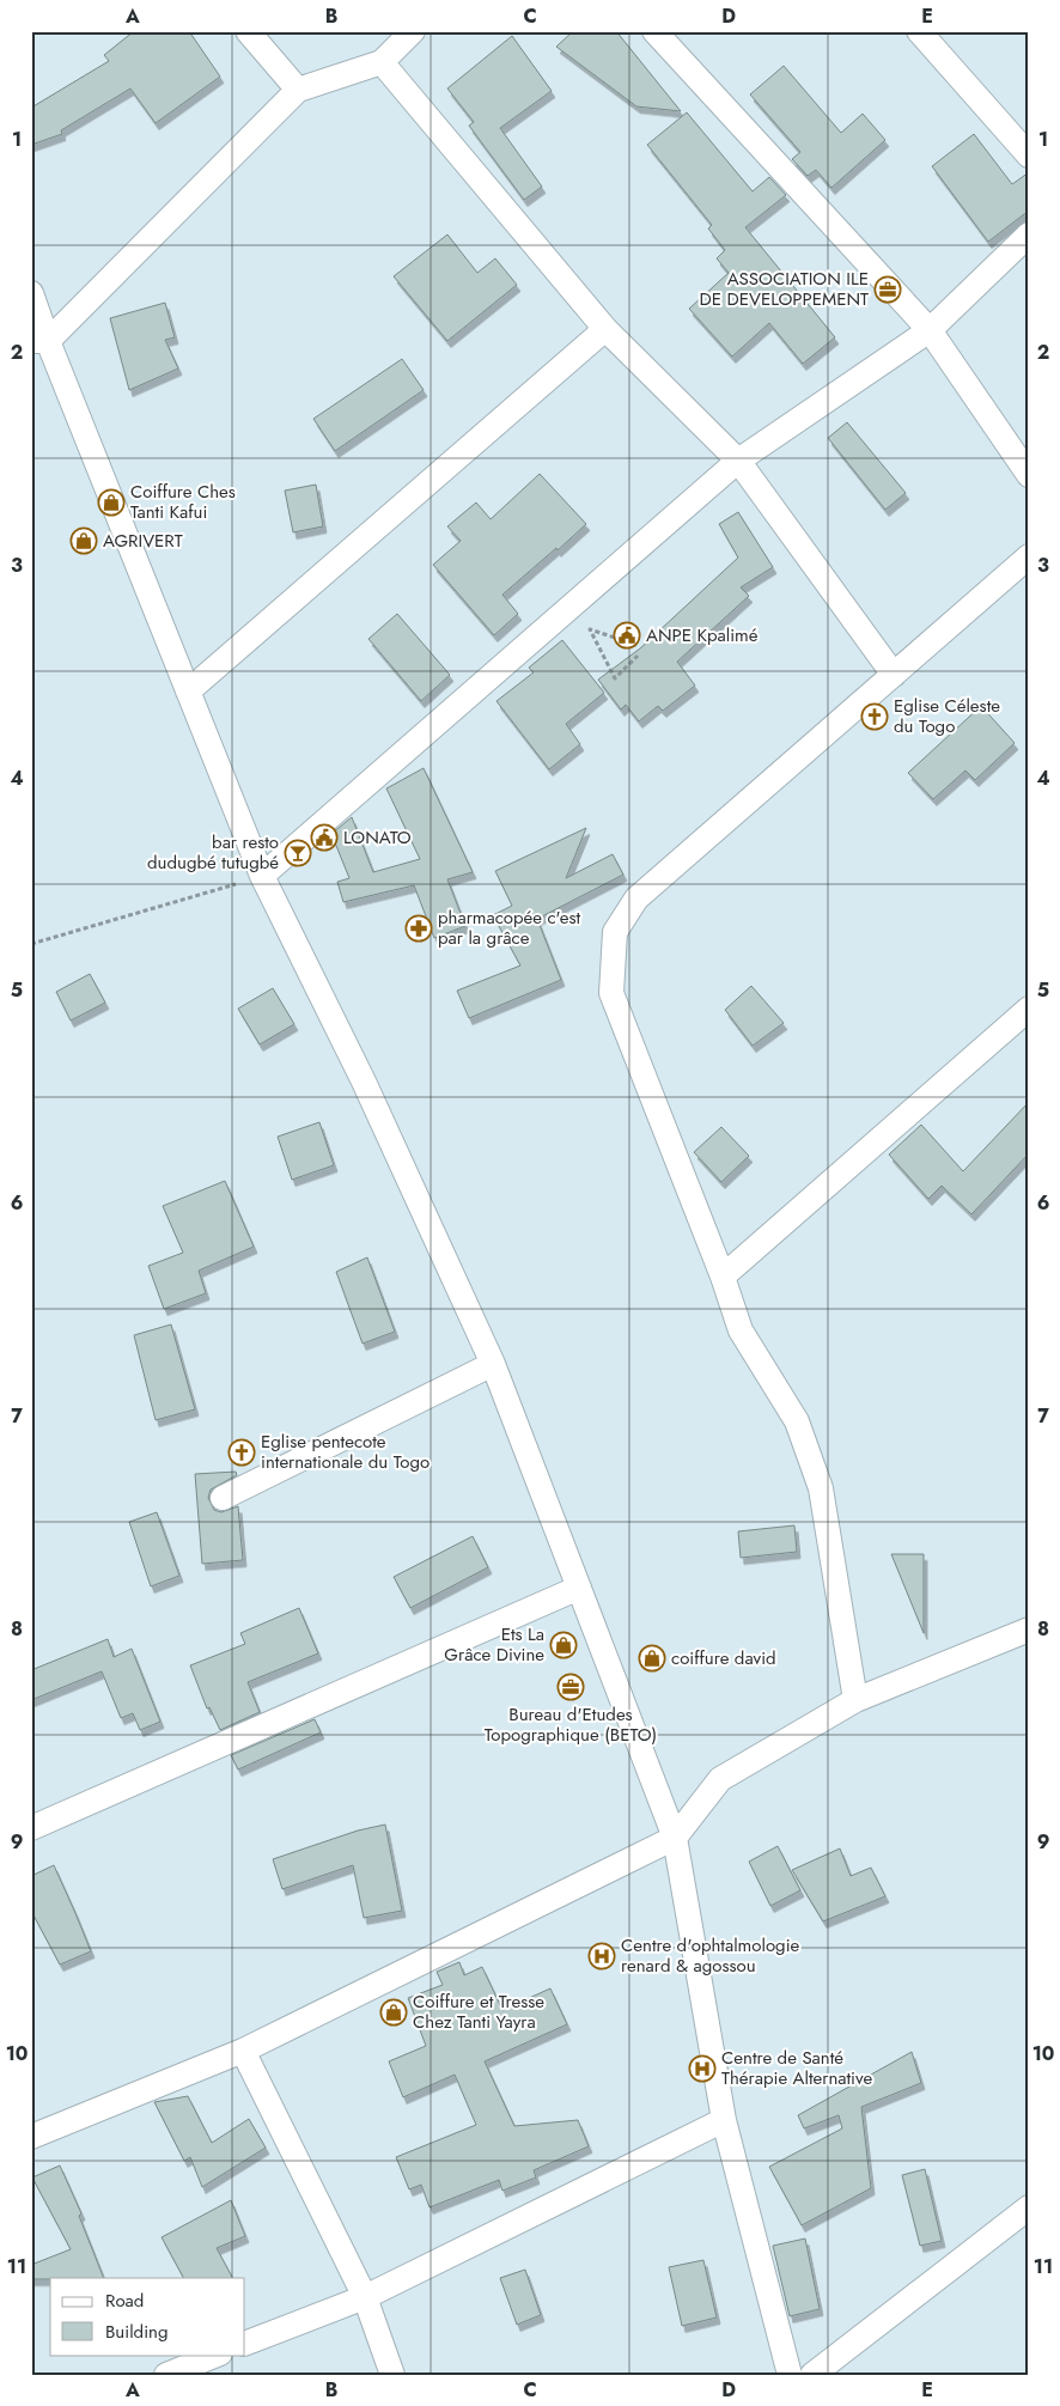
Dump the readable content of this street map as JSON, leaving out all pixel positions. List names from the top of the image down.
{
  "places": {
    "office": ["ASSOCIATION ILE DE DEVELOPPEMENT", "Bureau d'Etudes Topographique (BETO)"],
    "shop": [
      "Coiffure Ches Tanti Kafui",
      "AGRIVERT",
      "Ets La Grâce Divine",
      "coiffure david",
      "Coiffure et Tresse Chez Tanti Yayra"
    ],
    "public building": ["ANPE Kpalimé", "LONATO"],
    "church": ["Eglise Céleste du Togo", "Eglise pentecote internationale du Togo"],
    "bar": ["bar resto dudugbé tutugbé"],
    "pharmacy": ["pharmacopée c'est par la grâce"],
    "hospital": ["Centre d'ophtalmologie renard & agossou", "Centre de Santé Thérapie Alternative"]
  },
  "legend": ["Road", "Building"],
  "grid": {
    "columns": [
      "A",
      "B",
      "C",
      "D",
      "E"
    ],
    "rows": [
      "1",
      "2",
      "3",
      "4",
      "5",
      "6",
      "7",
      "8",
      "9",
      "10",
      "11"
    ]
  }
}
